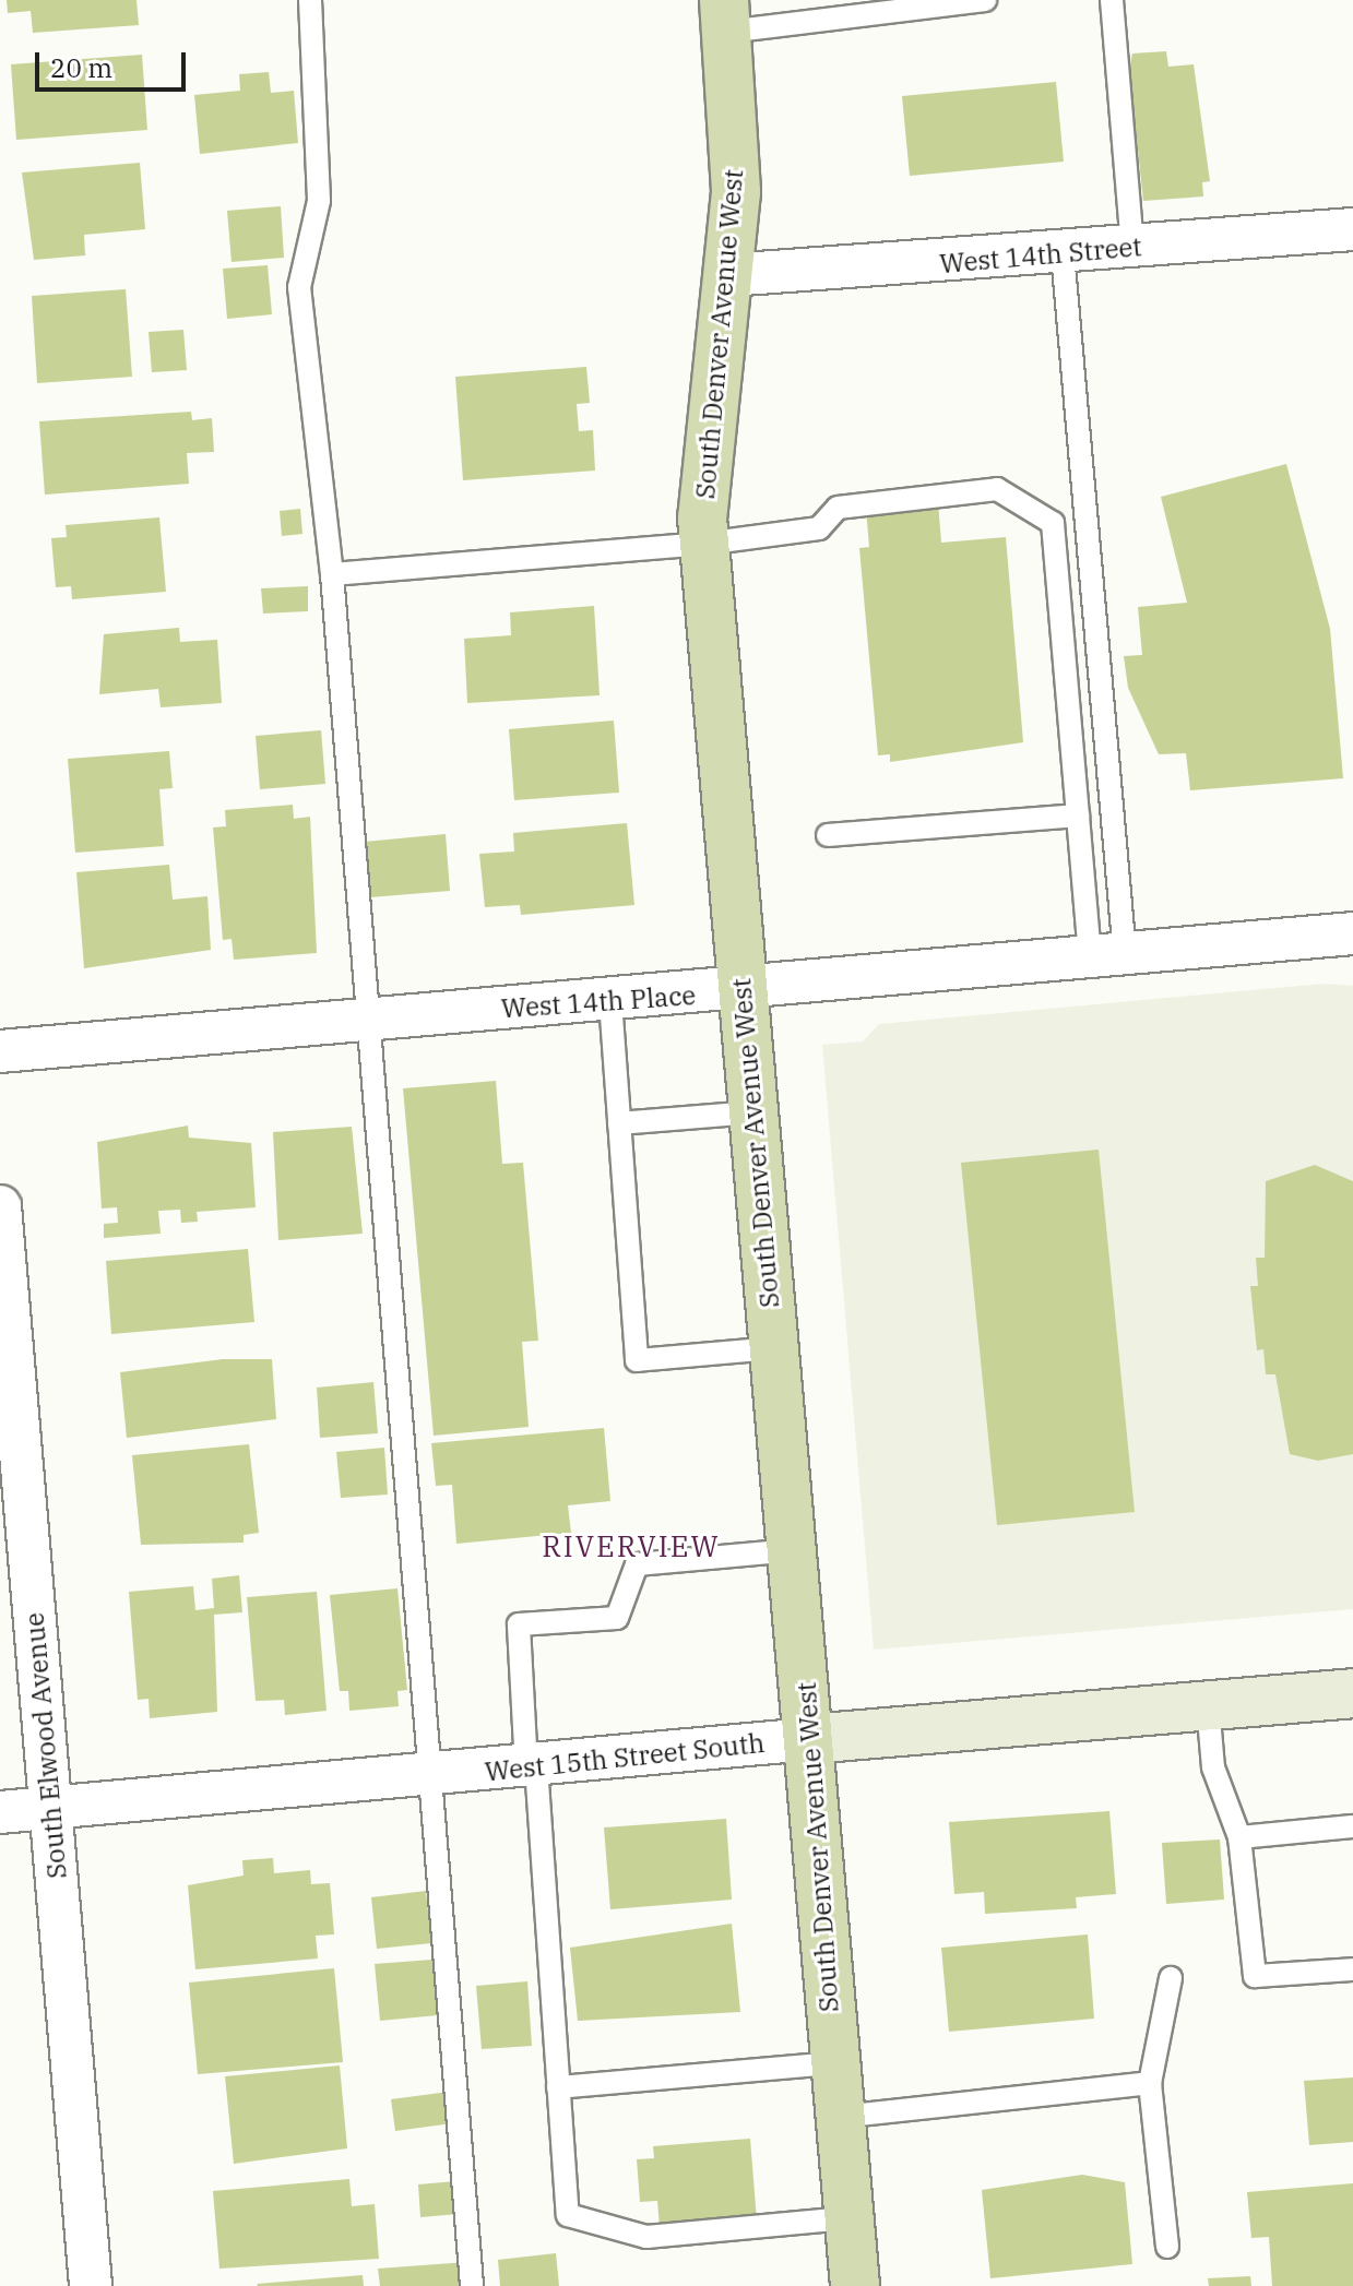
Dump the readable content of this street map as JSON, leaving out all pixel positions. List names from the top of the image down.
{
  "streets": {
    "main road": ["South Denver Avenue West", "West 15th Street South"],
    "street": ["West 14th Street", "West 14th Place", "South Elwood Avenue"]
  },
  "crossings": [
    ["West 14th Street", "South Denver Avenue West"],
    ["South Denver Avenue West", "West 14th Place"],
    ["South Denver Avenue West", "West 15th Street South"],
    ["South Elwood Avenue", "West 15th Street South"]
  ],
  "districts": ["RIVERVIEW"],
  "scale_bar": "20 m"
}
